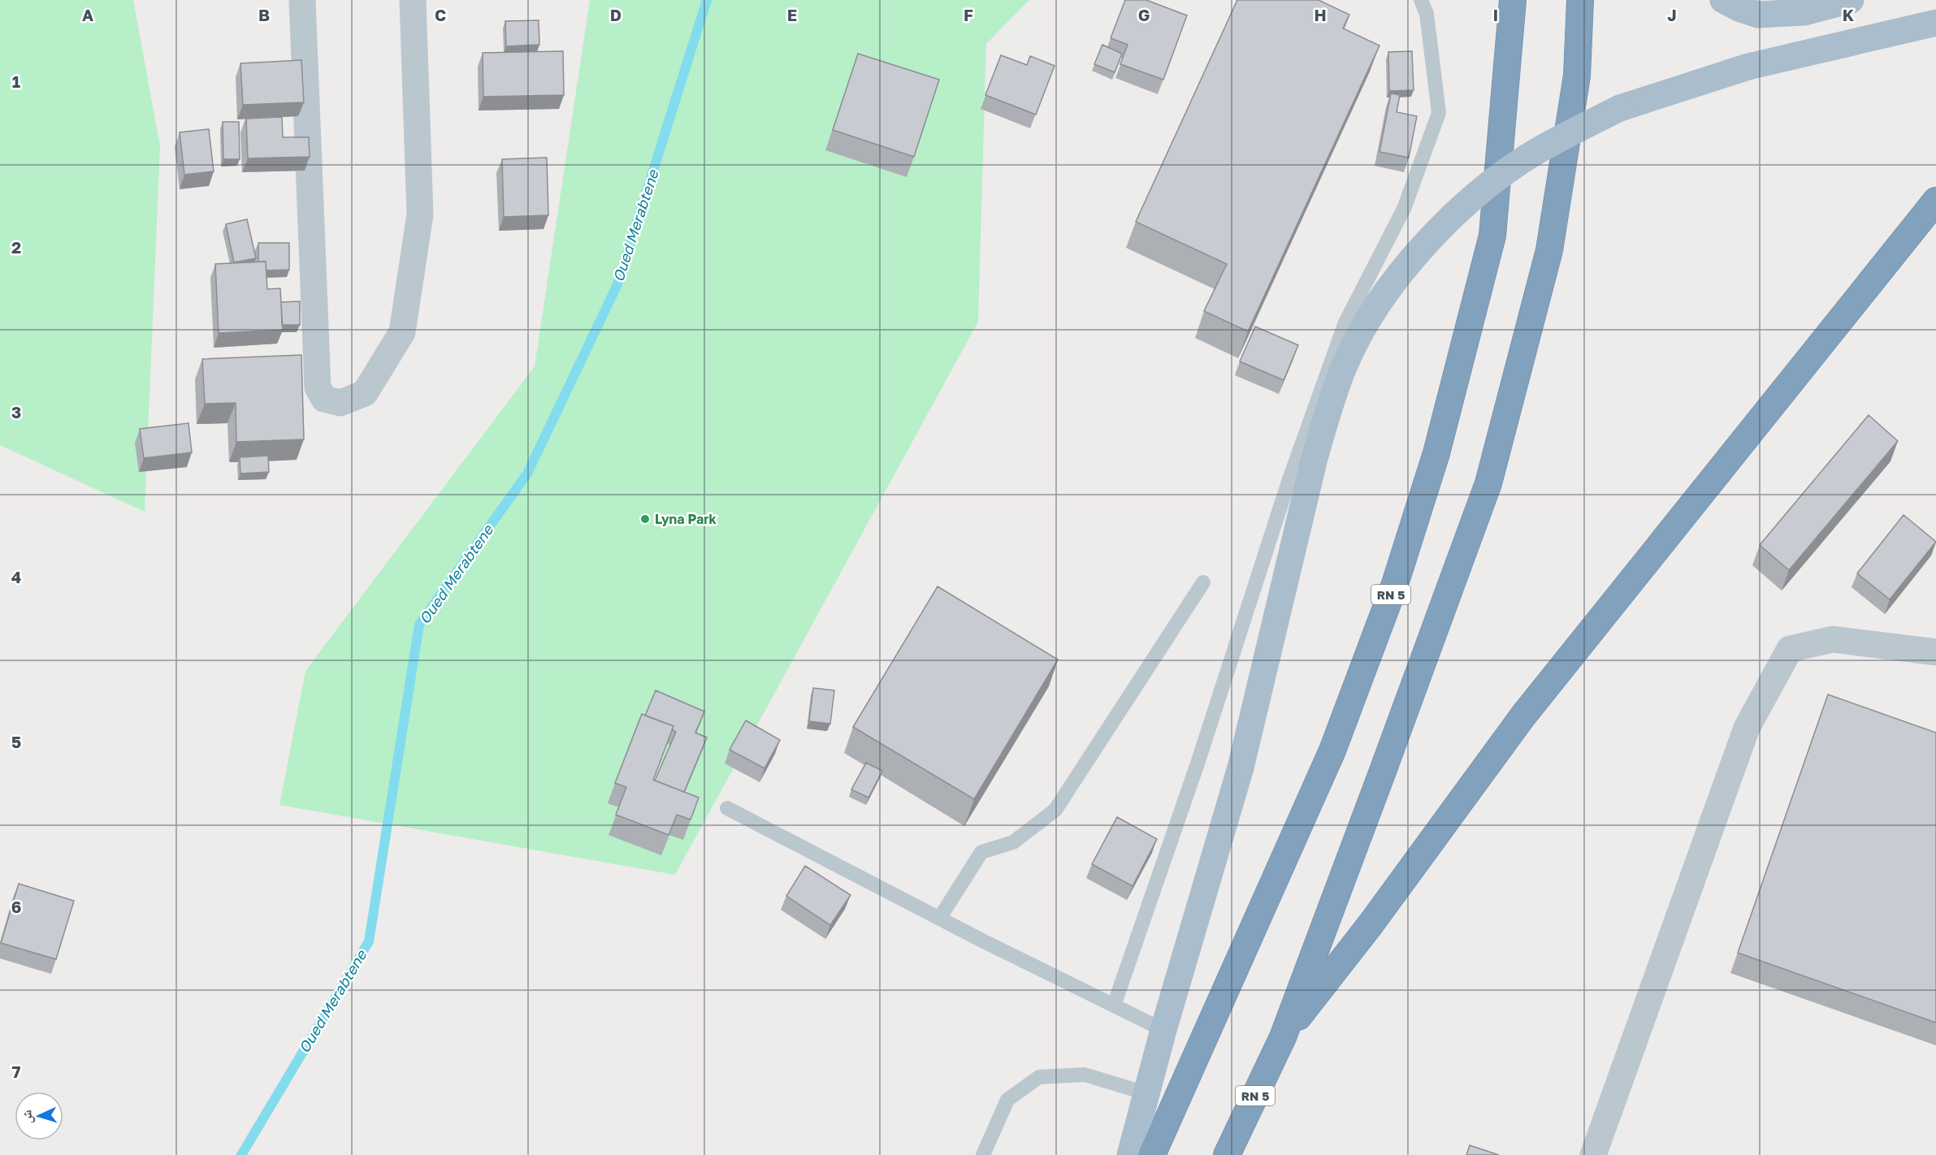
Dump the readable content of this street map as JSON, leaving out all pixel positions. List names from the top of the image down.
{
  "streets": {
    "highway": ["RN 5"]
  },
  "water": ["Oued Merabtene"],
  "places": ["Lyna Park"],
  "north": "left",
  "grid": {
    "columns": [
      "A",
      "B",
      "C",
      "D",
      "E",
      "F",
      "G",
      "H",
      "I",
      "J",
      "K"
    ],
    "rows": [
      "1",
      "2",
      "3",
      "4",
      "5",
      "6",
      "7"
    ]
  }
}
